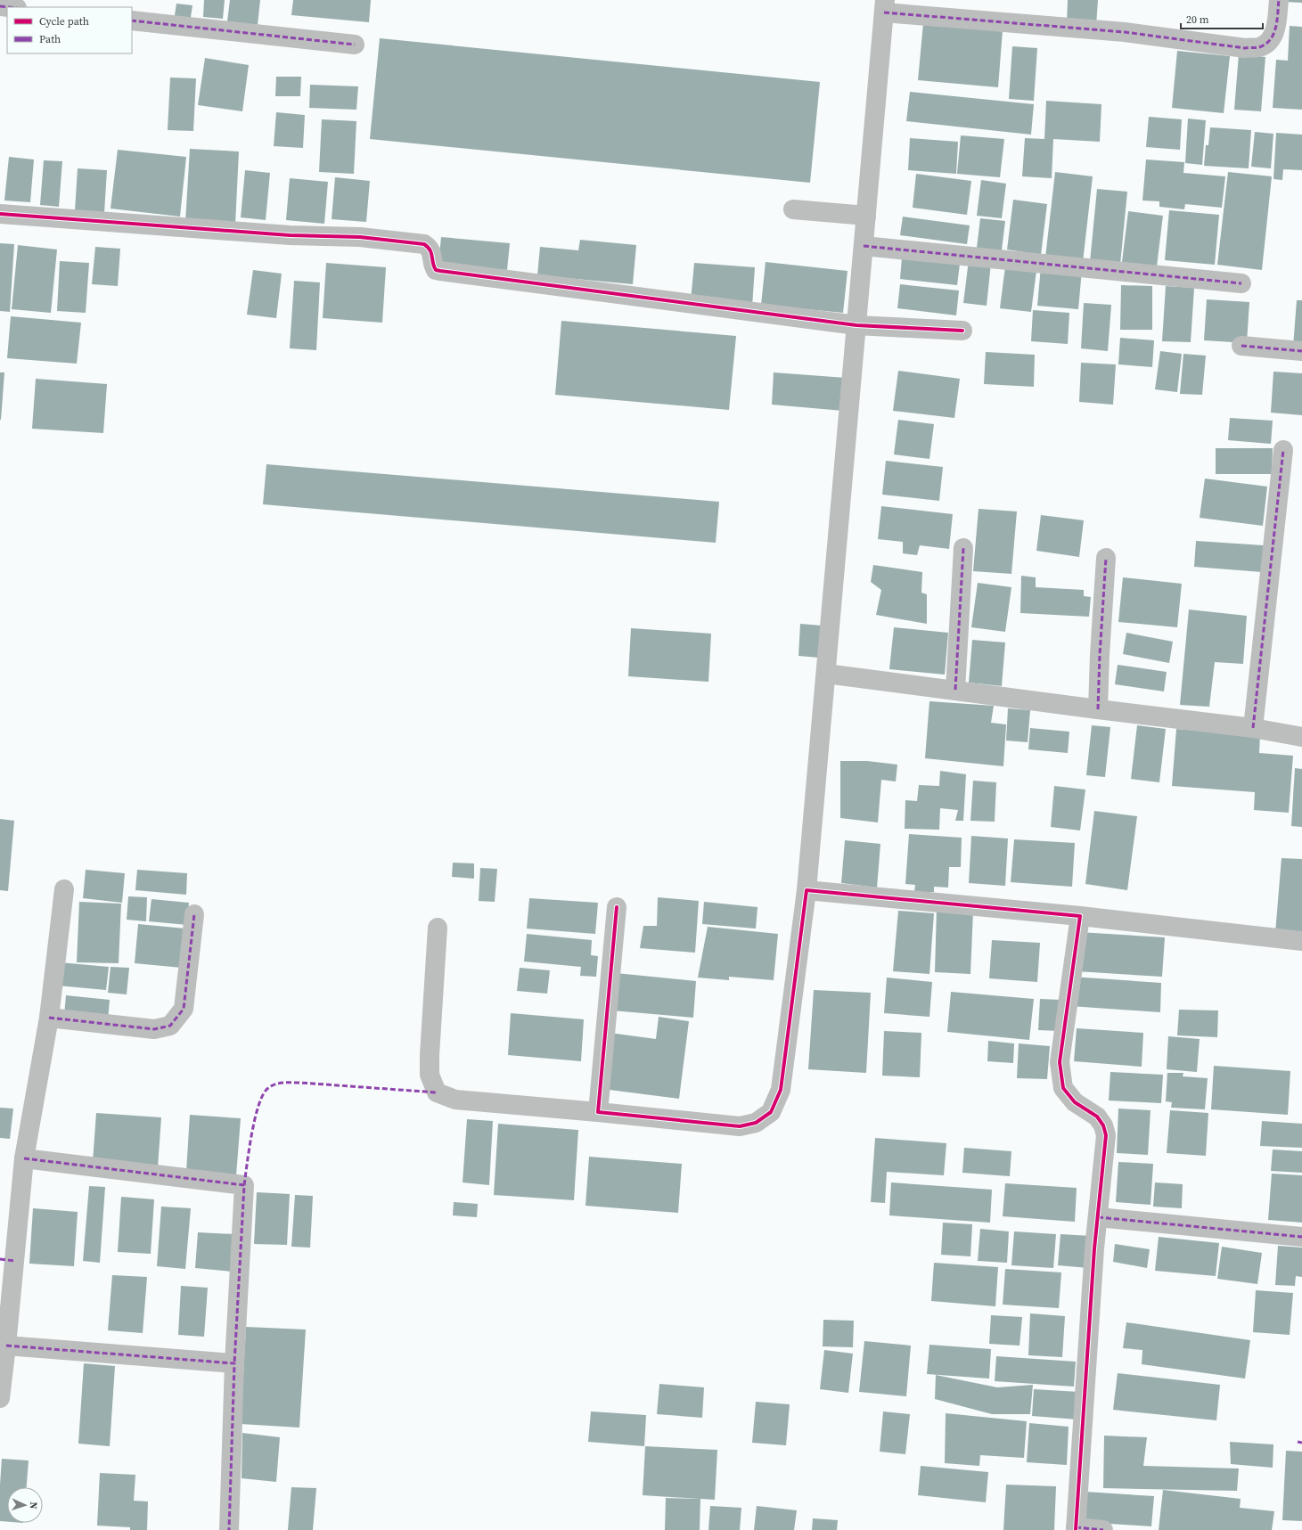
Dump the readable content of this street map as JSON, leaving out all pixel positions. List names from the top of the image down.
{
  "legend": ["Cycle path", "Path"],
  "scale_bar": "20 m",
  "north": "right"
}
